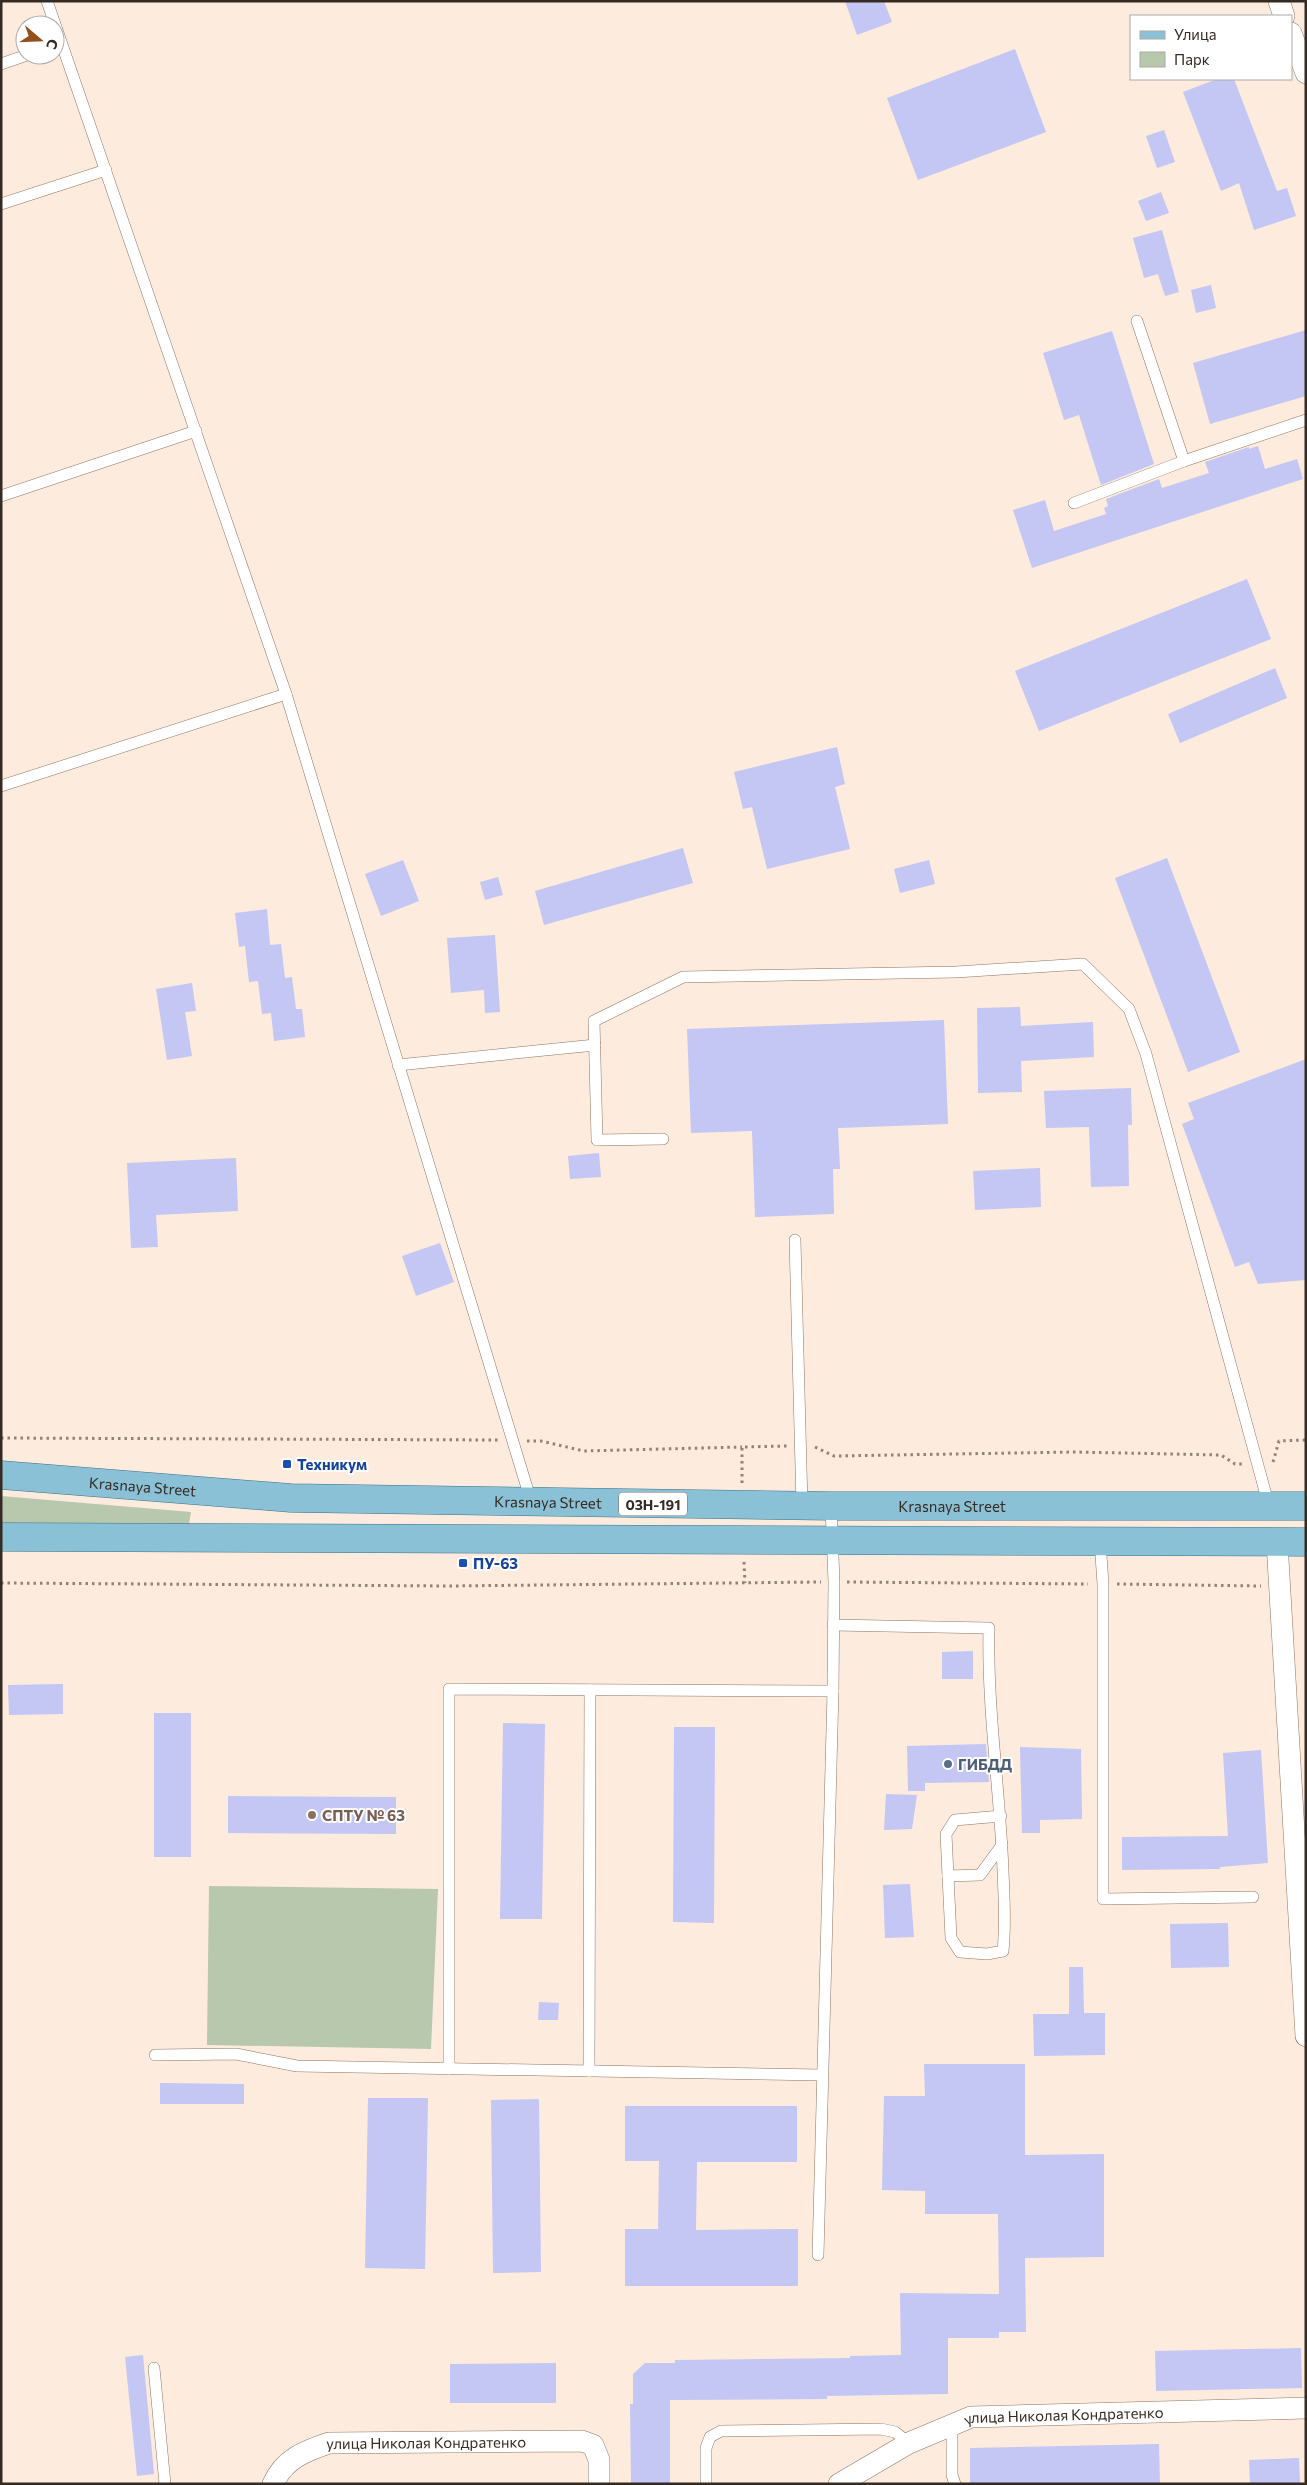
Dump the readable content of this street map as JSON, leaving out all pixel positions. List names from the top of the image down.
{
  "streets": {
    "main road": ["Krasnaya Street", "03Н-191"],
    "street": ["улица Николая Кондратенко"]
  },
  "places": {
    "transit": ["Техникум", "ПУ-63"],
    "other": ["ГИБДД", "СПТУ № 63"]
  },
  "legend": ["Улица", "Парк"],
  "north": "right"
}
